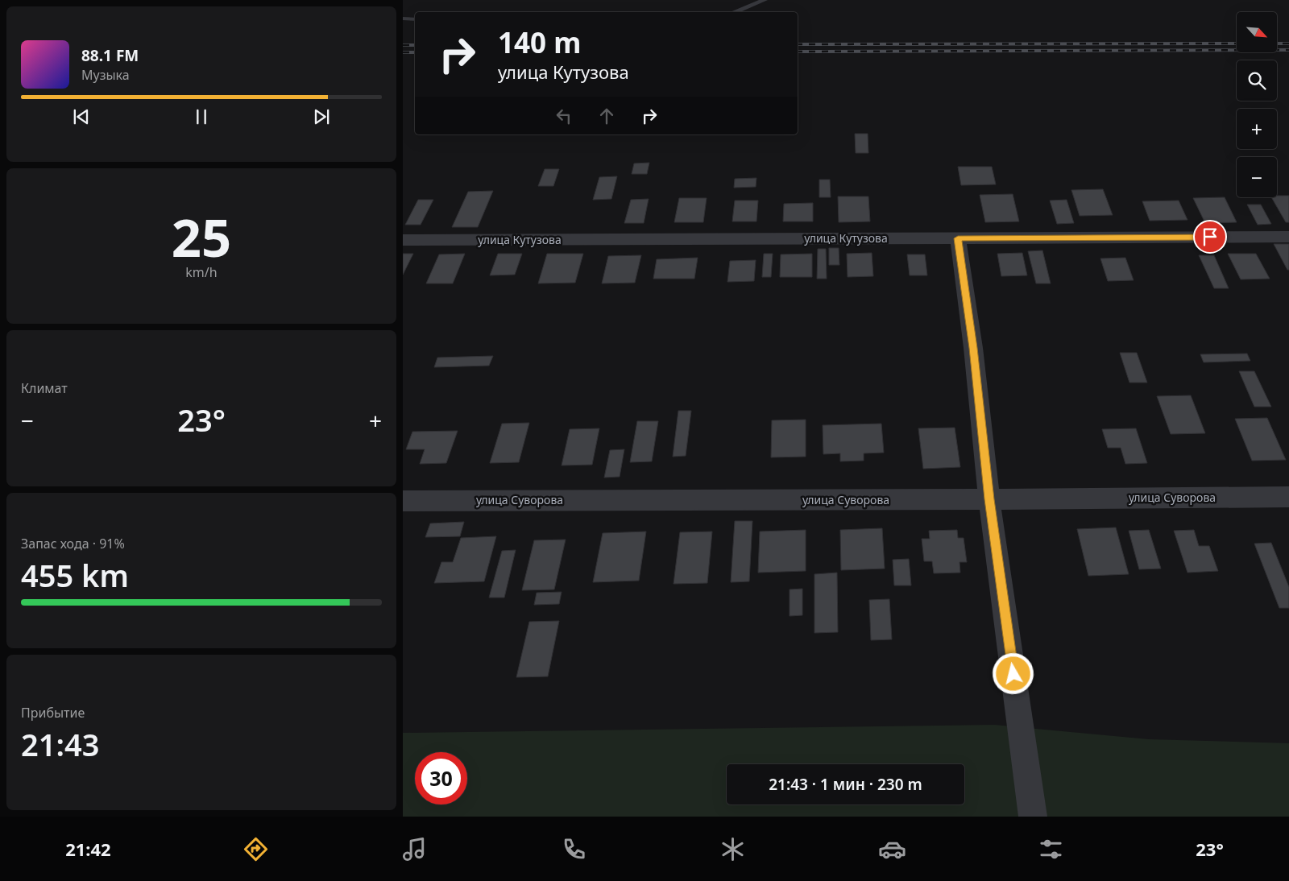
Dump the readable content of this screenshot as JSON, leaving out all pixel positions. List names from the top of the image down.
{
  "streets": {
    "street": ["улица Кутузова", "улица Суворова"]
  },
  "north": "bottom right",
  "page": {
    "map_buttons": ["+", "−"],
    "turn": ["140 m", "улица Кутузова"],
    "song": ["88.1 FM", "Музыка"],
    "tile": [
      ["25", "km/h"],
      "Климат",
      ["Запас хода · 91%", "455 km"],
      ["Прибытие", "21:43"]
    ],
    "heat": ["−", "23°", "+"],
    "limit": "30",
    "trip": "21:43 · 1 мин · 230 m",
    "tabs": ["21:42", "23°"]
  }
}
